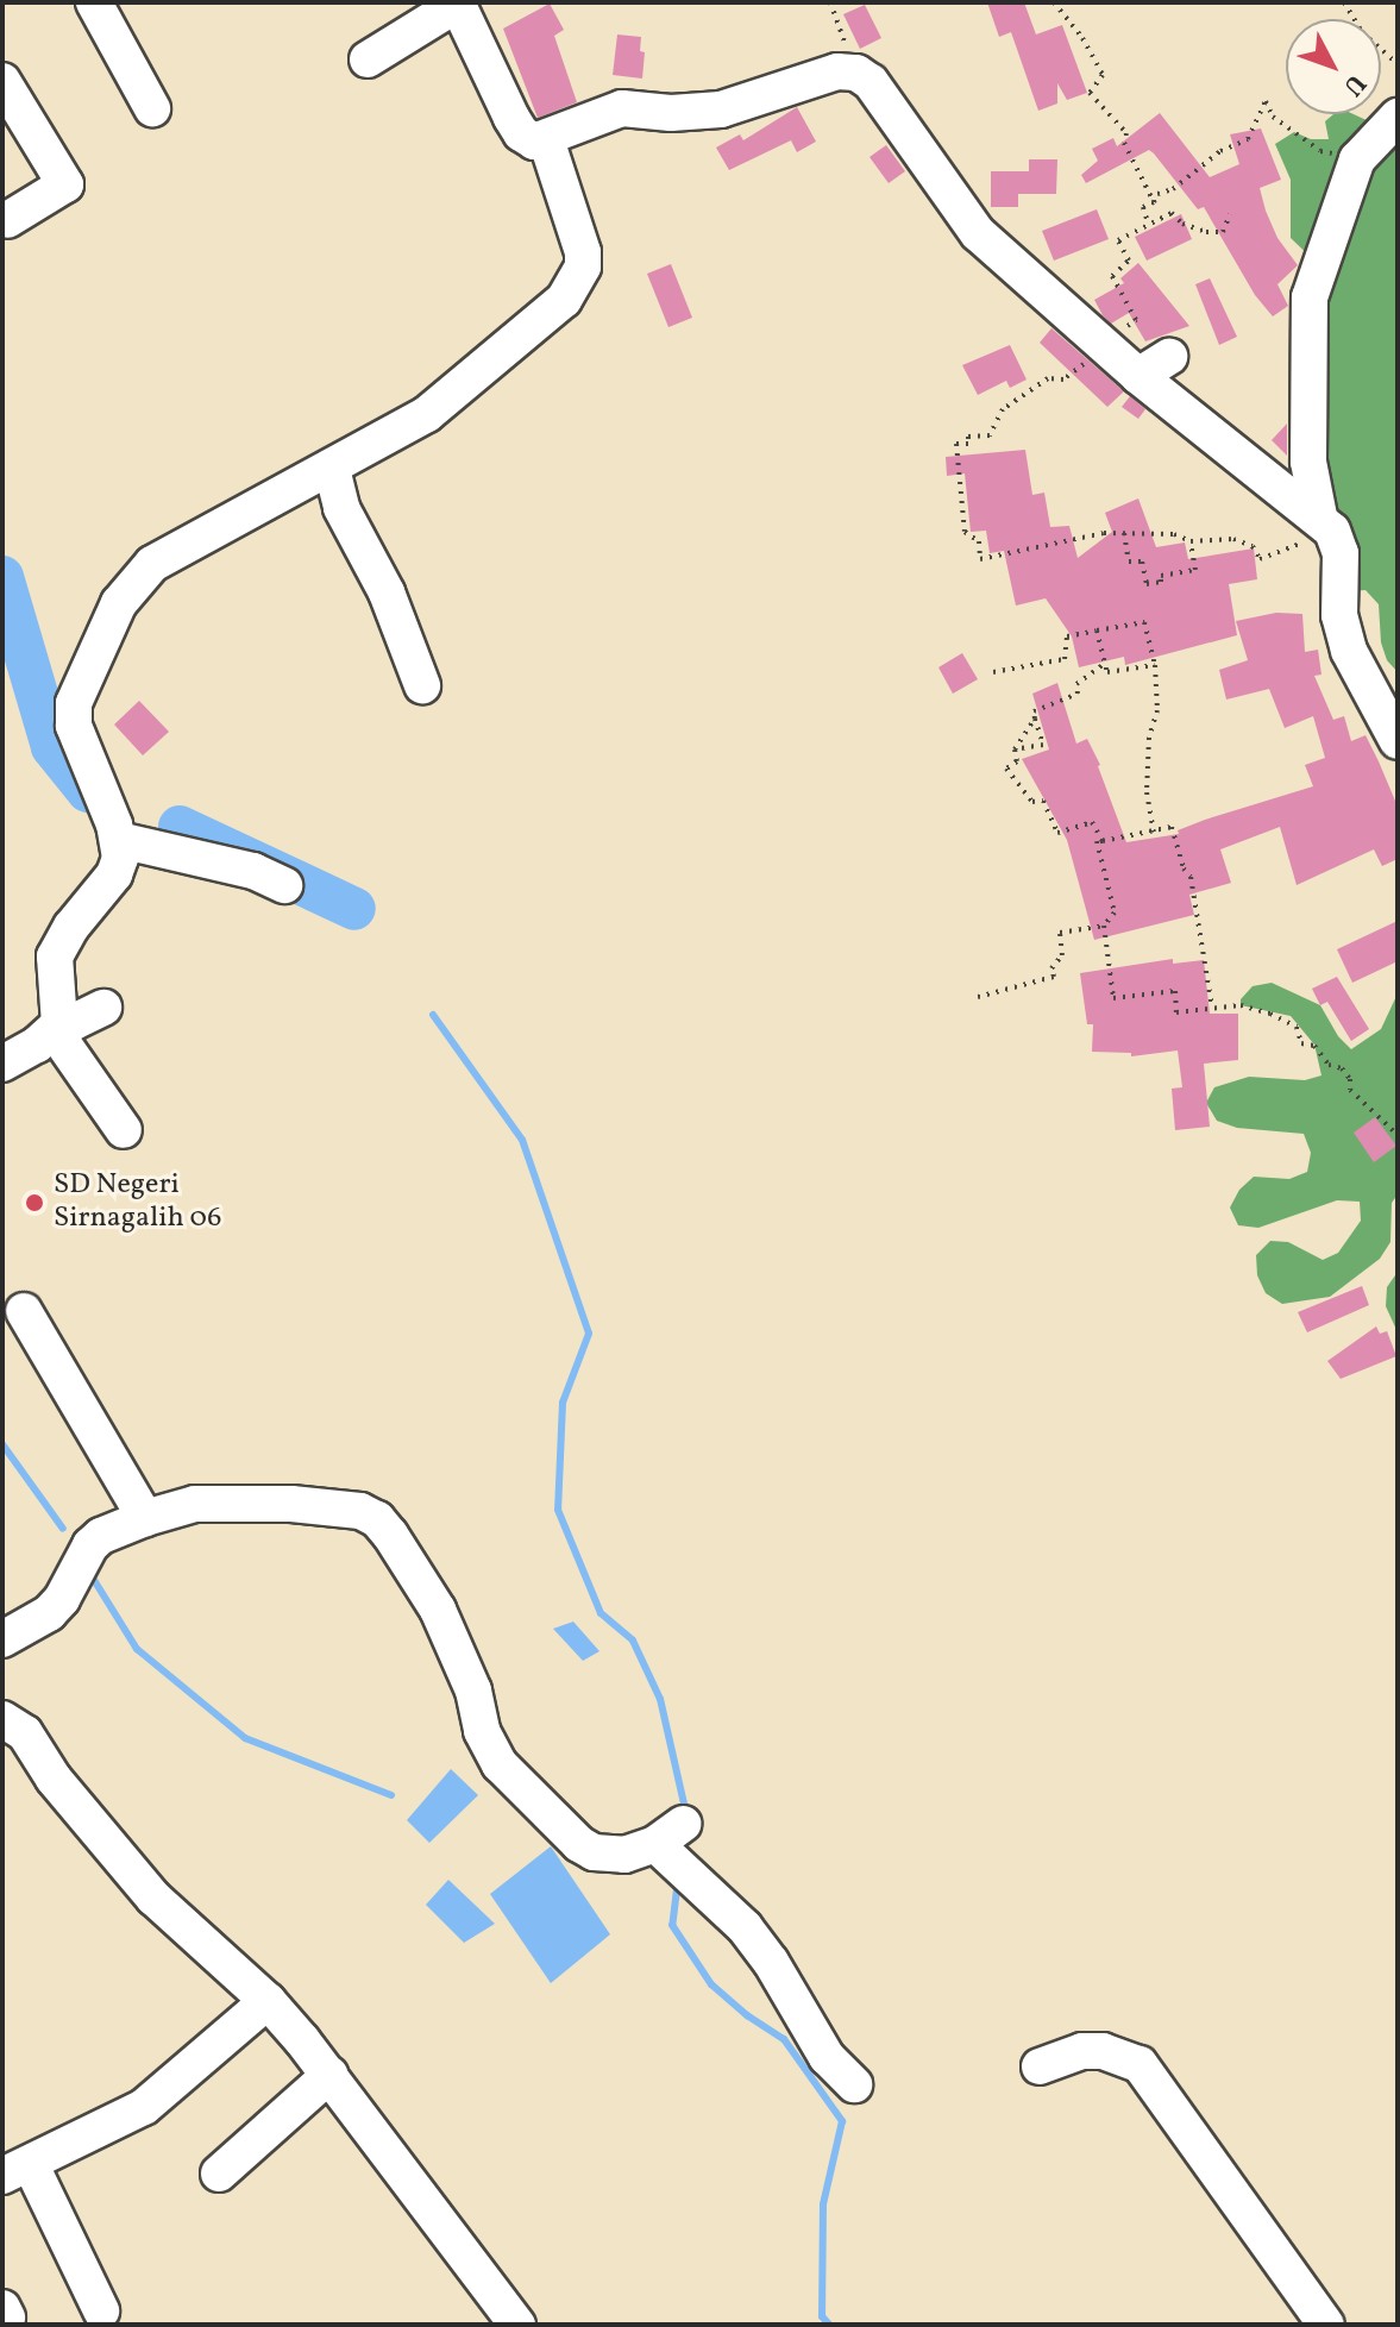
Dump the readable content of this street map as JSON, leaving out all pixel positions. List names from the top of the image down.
{
  "places": ["SD Negeri Sirnagalih 06"],
  "north": "bottom right"
}
